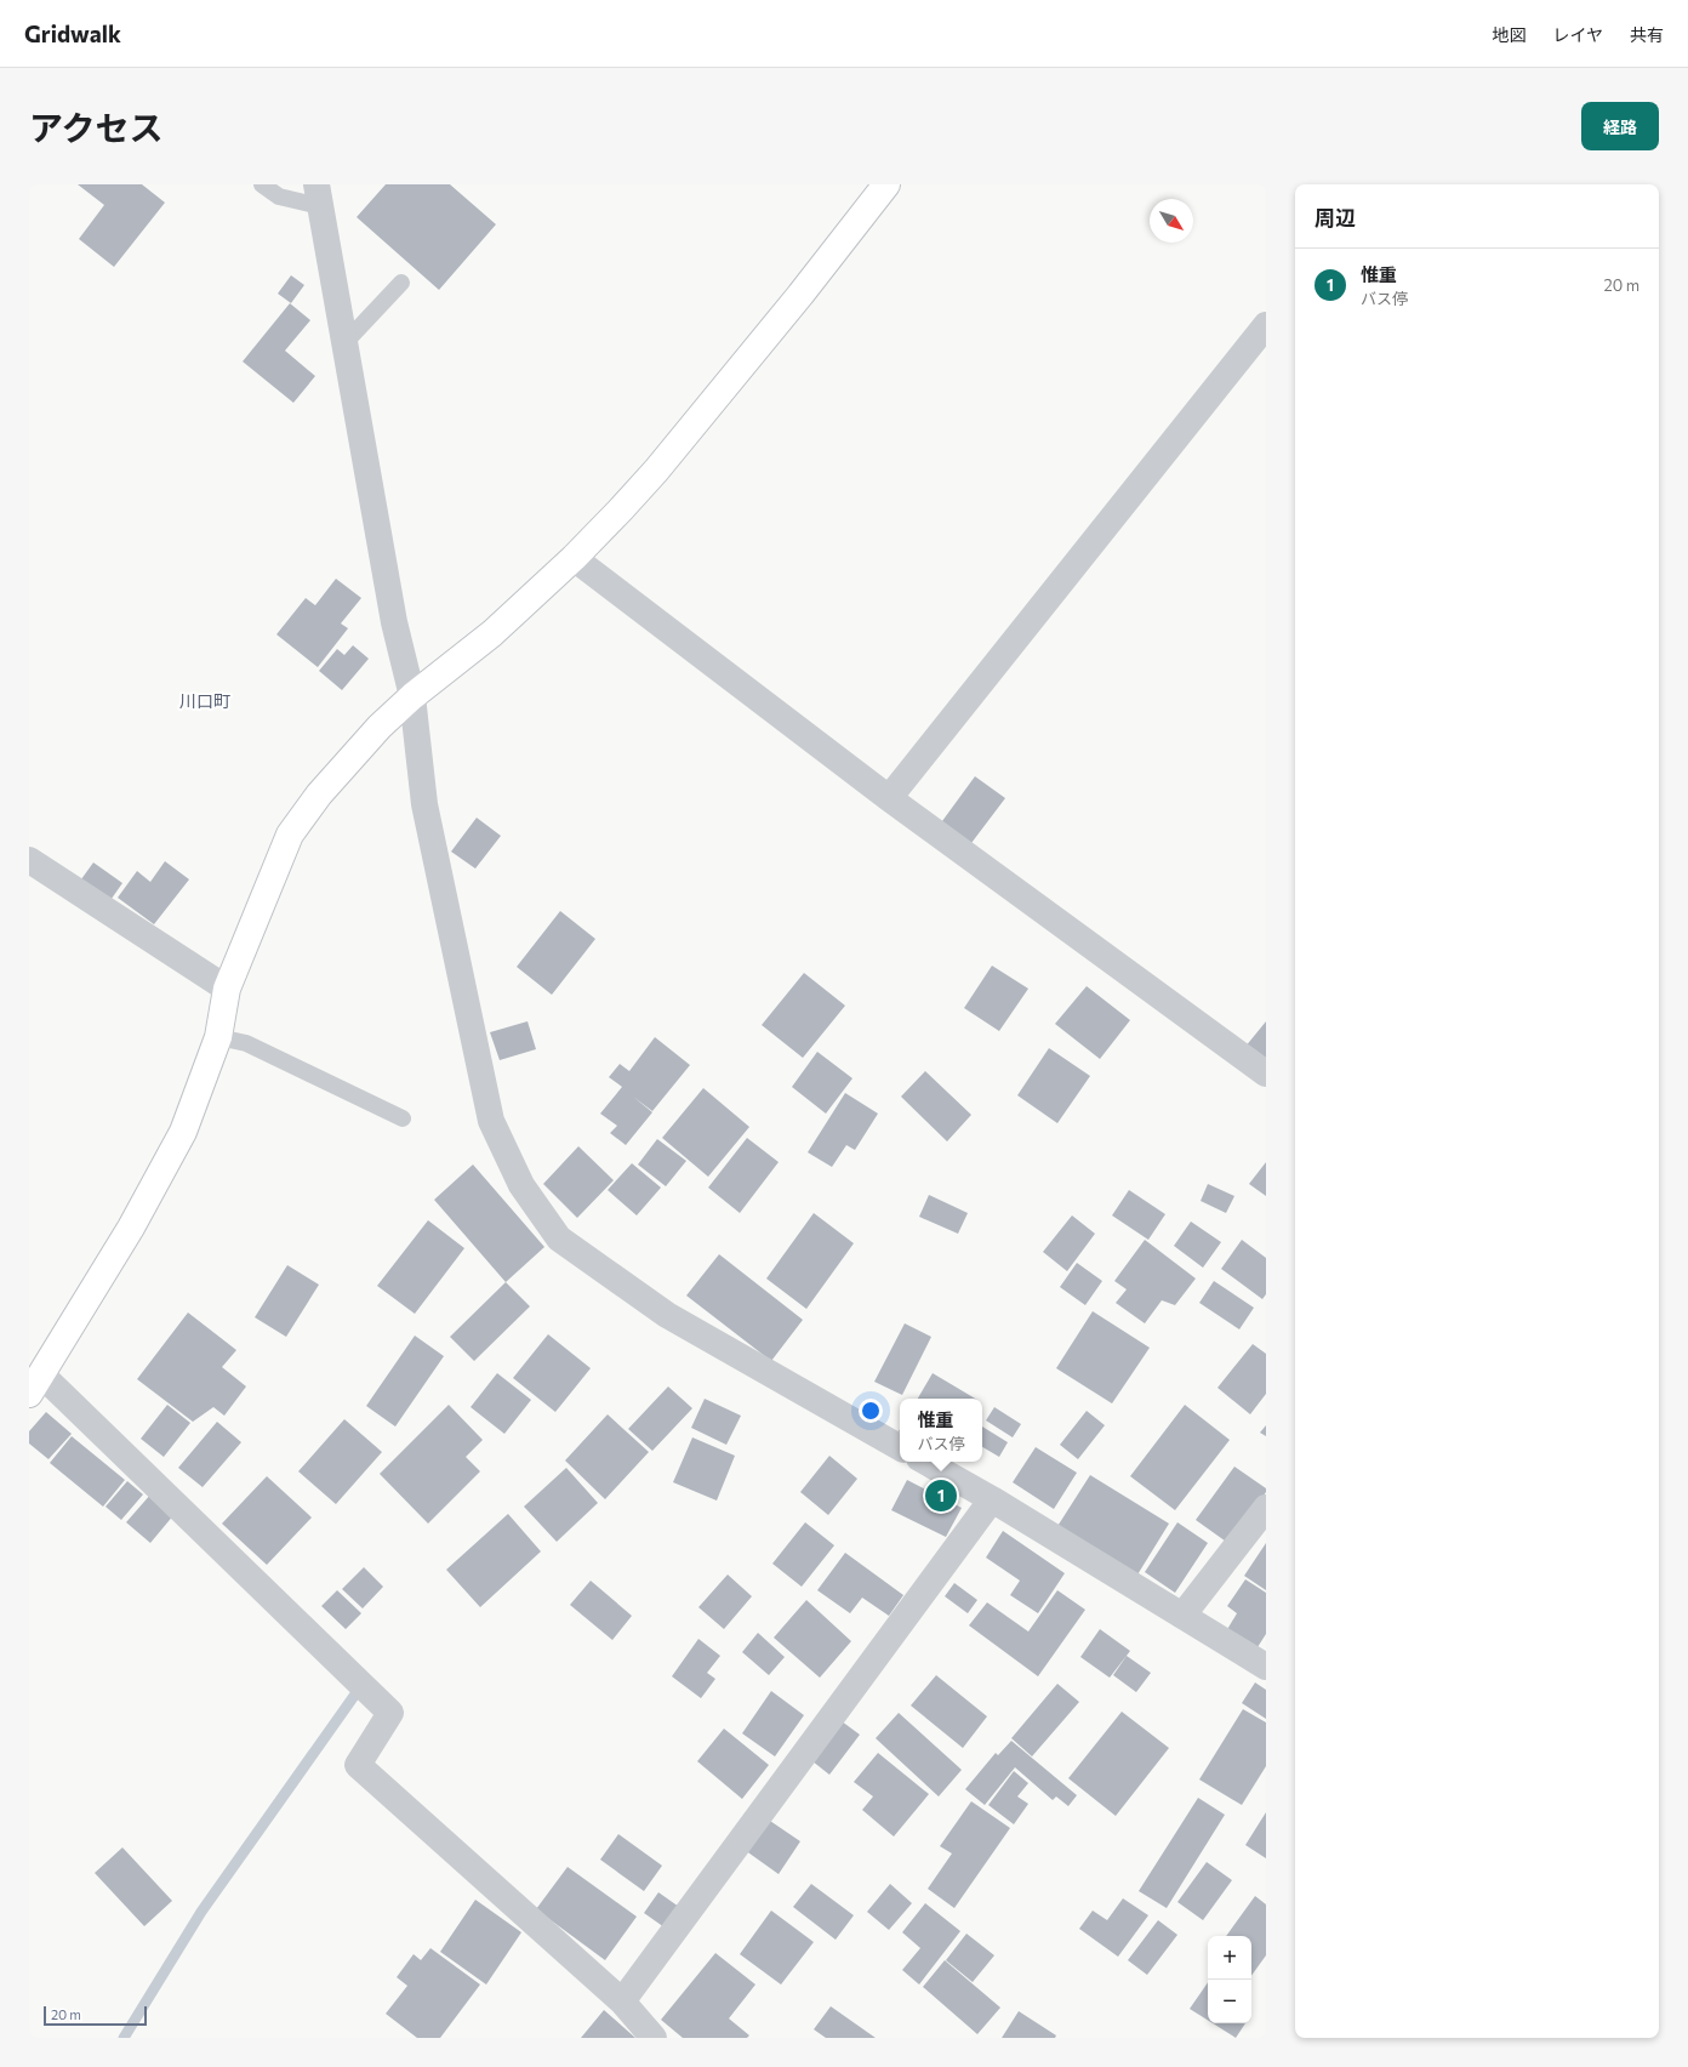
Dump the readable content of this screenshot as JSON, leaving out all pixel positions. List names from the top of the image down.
{
  "districts": ["川口町"],
  "scale_bar": "20 m",
  "north": "bottom right",
  "page": {
    "header": "Gridwalk",
    "nav": ["地図", "レイヤ", "共有"],
    "title": "アクセス",
    "buttons": "経路",
    "heading": "周辺",
    "list": [
      {
        "mark": "1",
        "name": "惟重",
        "note": "バス停",
        "value": "20 m"
      }
    ],
    "popup": ["惟重", "バス停"],
    "pins": "1",
    "map_buttons": ["+", "−"],
    "scale": "20 m"
  }
}
